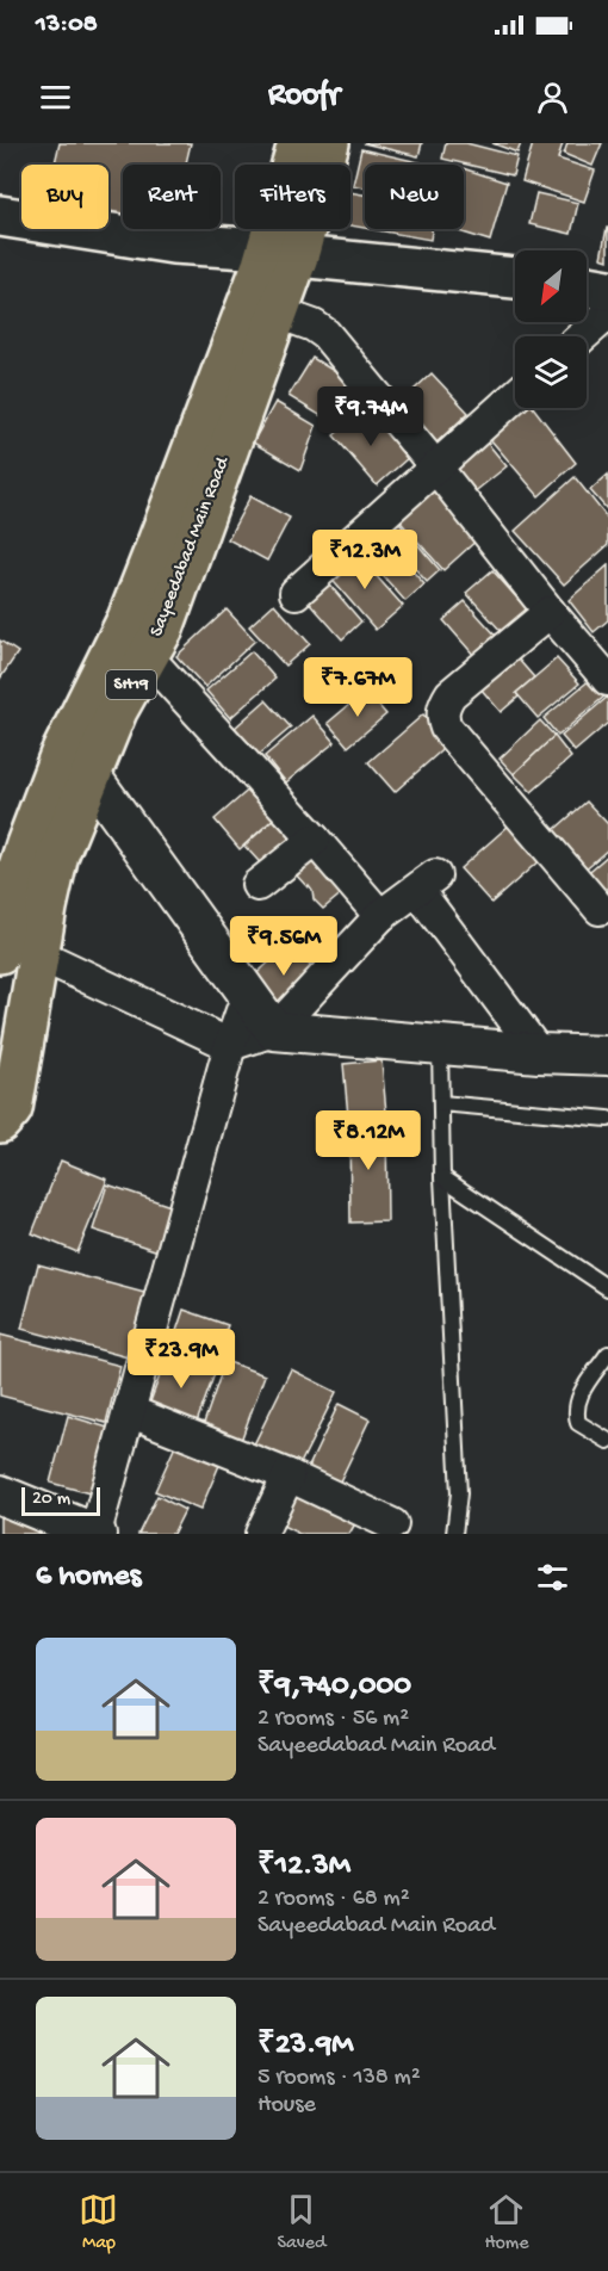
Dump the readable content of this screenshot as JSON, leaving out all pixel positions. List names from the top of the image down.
{
  "streets": {
    "main road": ["Sayeedabad Main Road", "SH19"]
  },
  "crossings": [
    ["Sayeedabad Main Road", "SH19"]
  ],
  "scale_bar": "20 m",
  "north": "bottom left",
  "page": {
    "status": "13:08",
    "header": "Roofr",
    "chip": [
      "Buy",
      "Rent",
      "Filters",
      "New"
    ],
    "price": [
      "₹9.74M",
      "₹12.3M",
      "₹7.67M",
      "₹9.56M",
      "₹8.12M",
      "₹23.9M"
    ],
    "scale": "20 m",
    "heading": "6 homes",
    "list": [
      {
        "name": "₹9,740,000",
        "note": "2 rooms · 56 m² · Sayeedabad Main Road"
      },
      {
        "name": "₹12.3M",
        "note": "2 rooms · 68 m² · Sayeedabad Main Road"
      },
      {
        "name": "₹23.9M",
        "note": "5 rooms · 138 m² · House"
      }
    ],
    "tabs": ["Map", "Saved", "Home"]
  }
}
